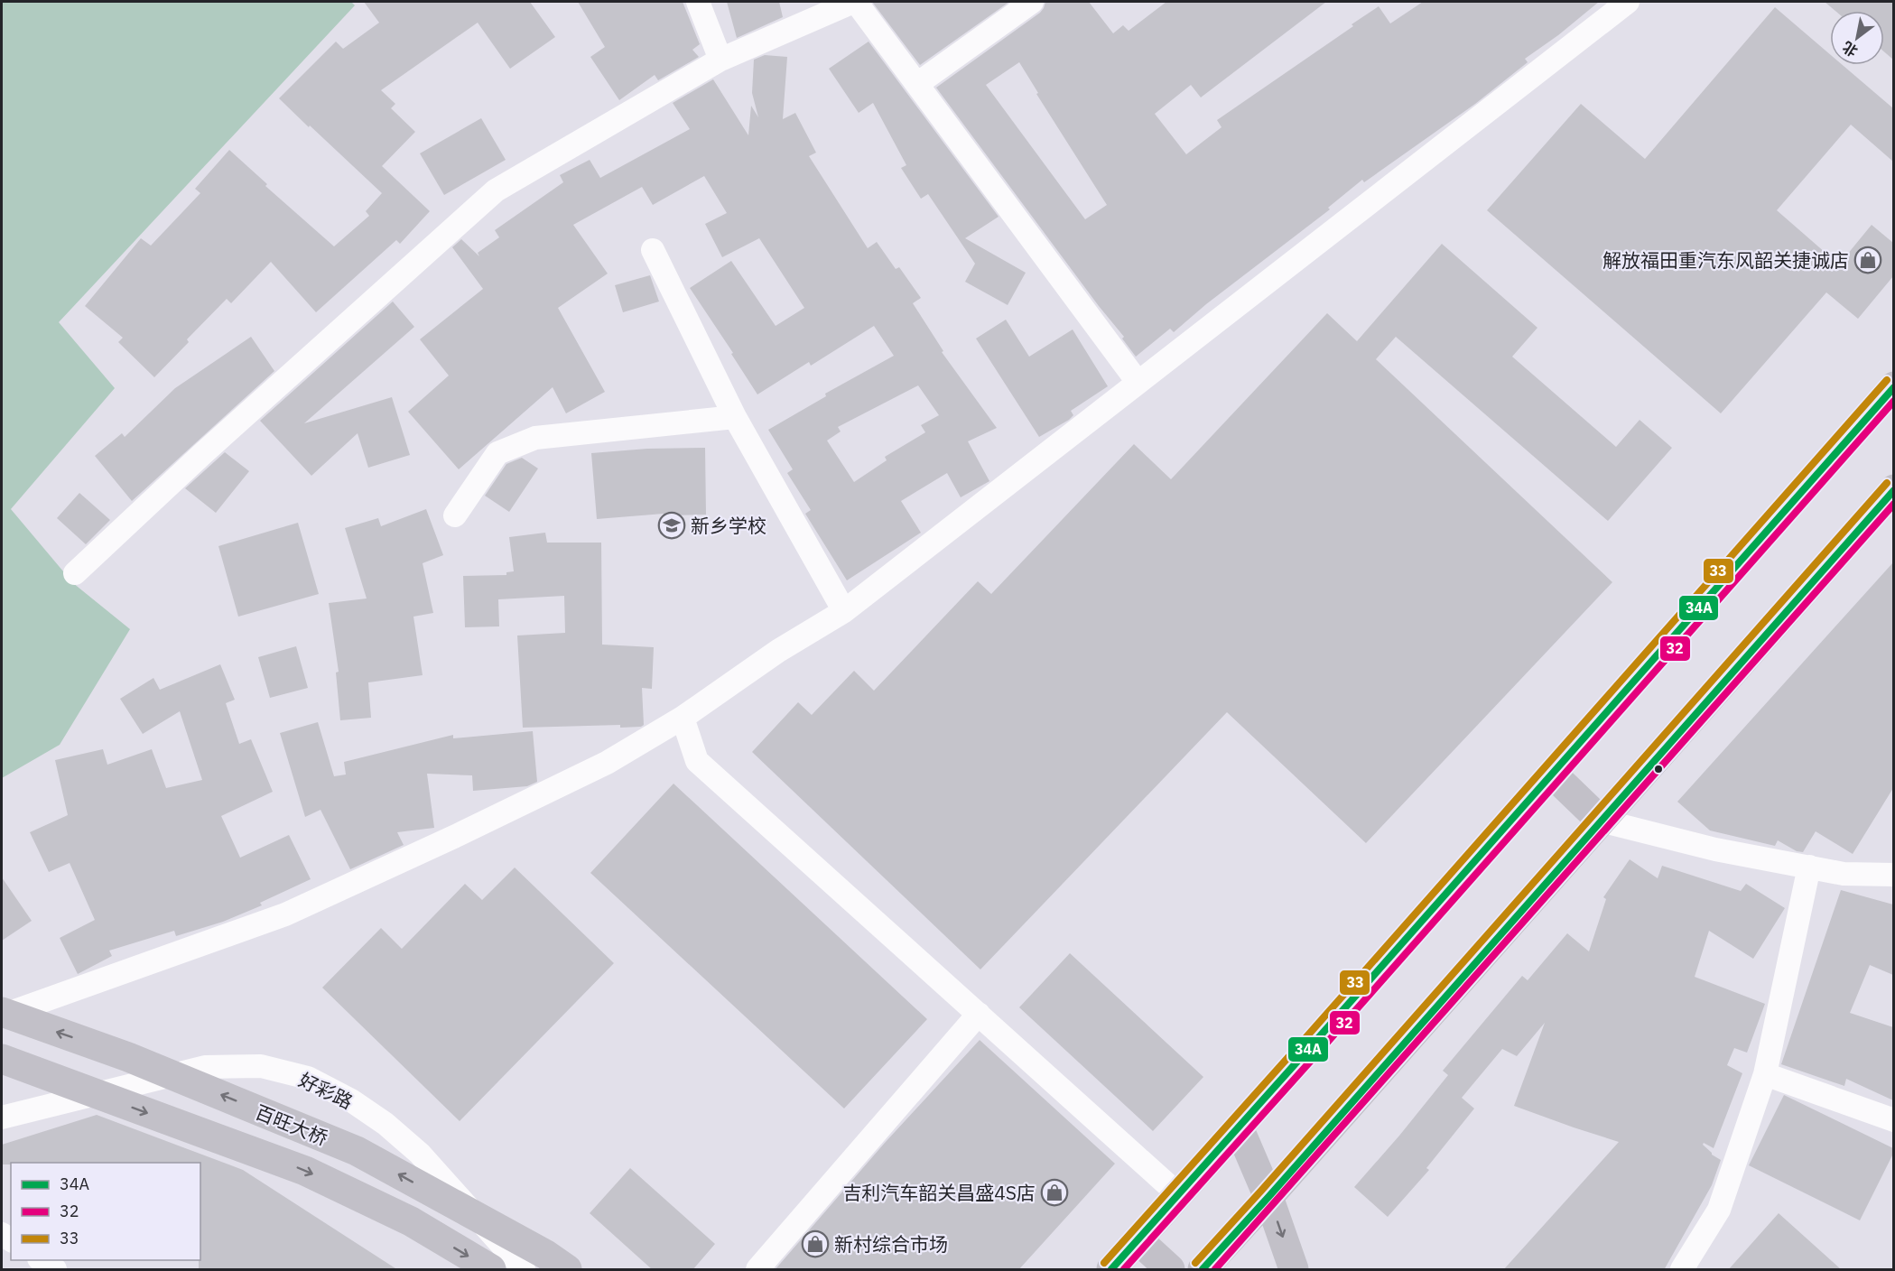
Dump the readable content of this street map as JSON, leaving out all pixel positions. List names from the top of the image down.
{
  "streets": {
    "main road": ["百旺大桥"],
    "street": ["好彩路"]
  },
  "places": {
    "shop": ["解放福田重汽东风韶关捷诚店", "吉利汽车韶关昌盛4S店", "新村综合市场"],
    "school or university": ["新乡学校"]
  },
  "lines": ["transit line 33", "transit line 34A", "transit line 32"],
  "legend": ["34A", "32", "33"],
  "north": "bottom left"
}
